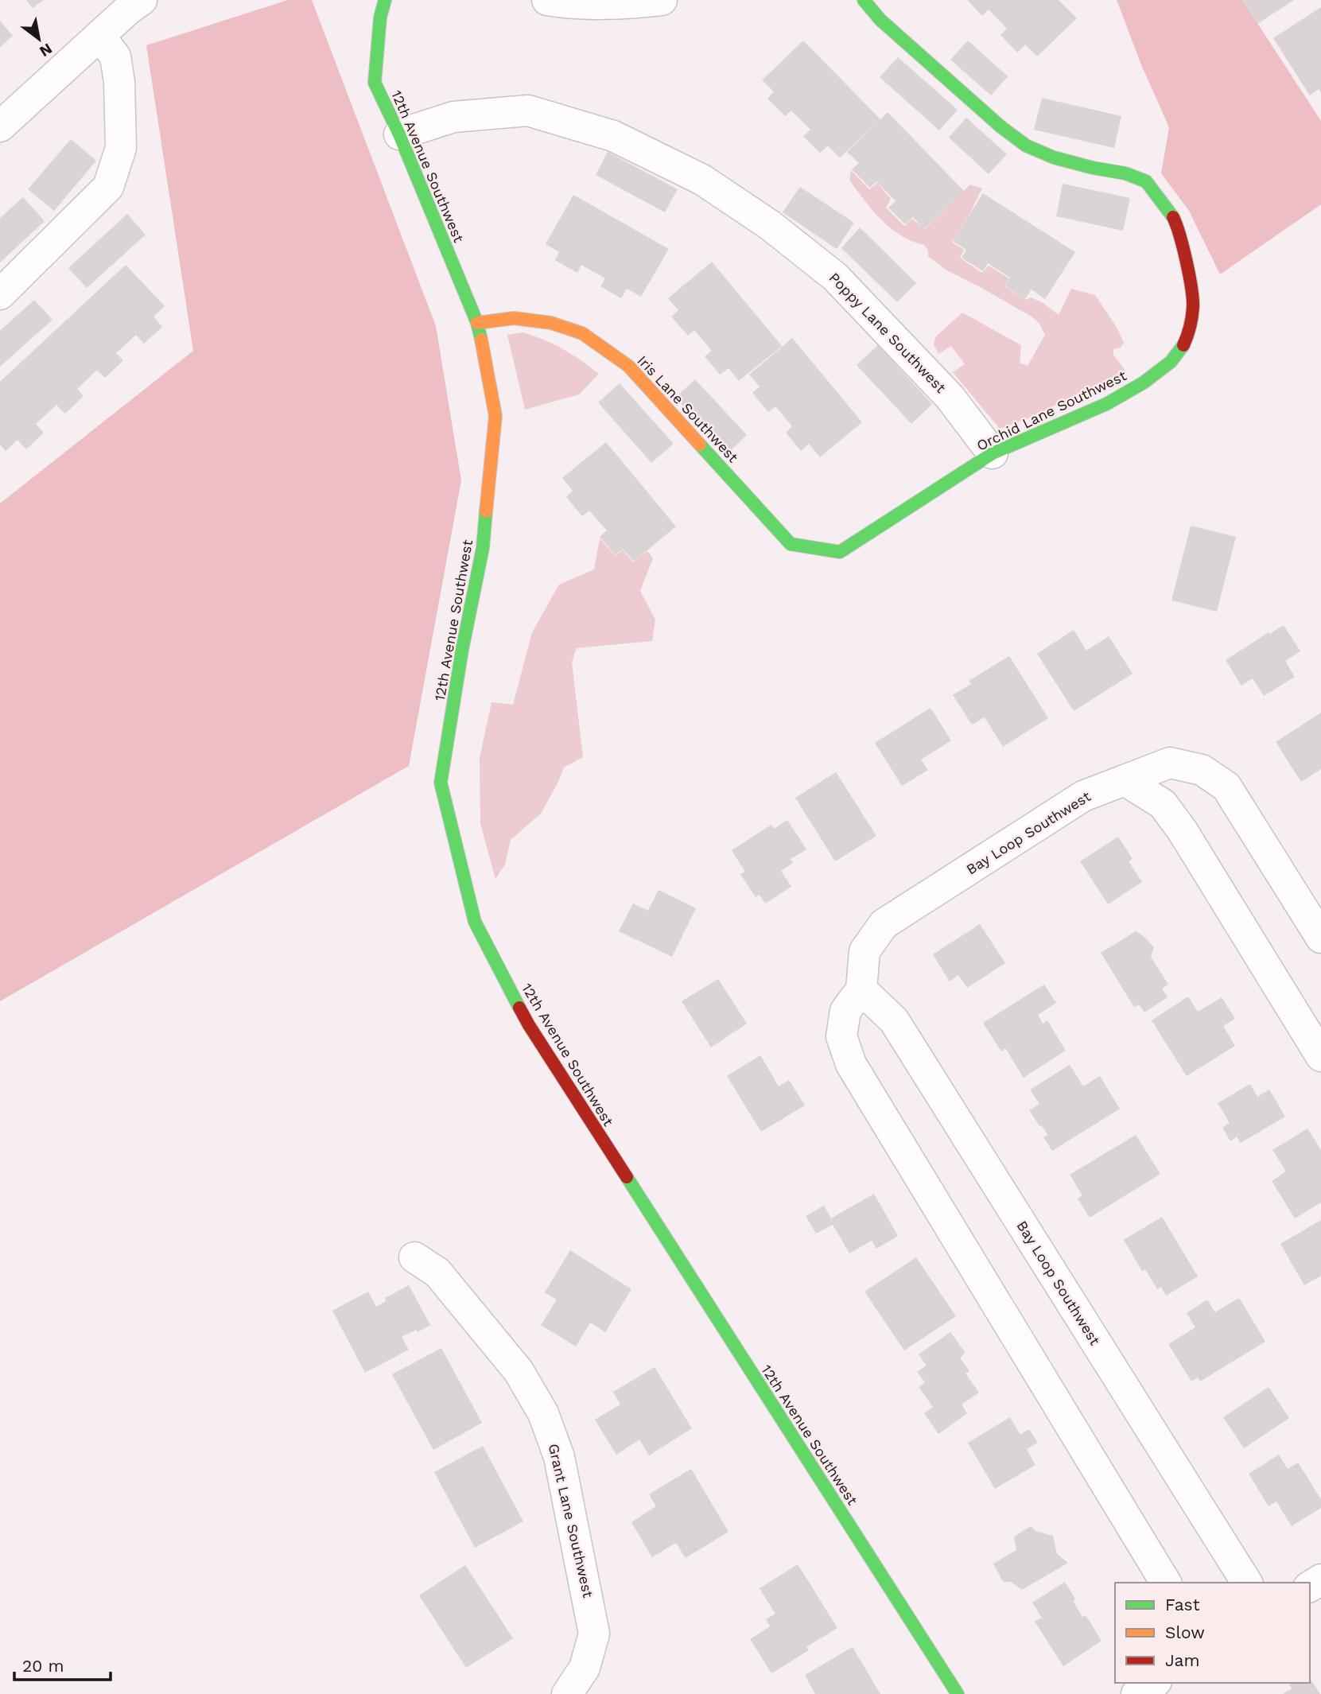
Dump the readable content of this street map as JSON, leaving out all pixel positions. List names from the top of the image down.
{
  "streets": {
    "street": [
      "12th Avenue Southwest",
      "Poppy Lane Southwest",
      "Iris Lane Southwest",
      "Orchid Lane Southwest",
      "Bay Loop Southwest",
      "Grant Lane Southwest"
    ]
  },
  "crossings": [
    ["12th Avenue Southwest", "Poppy Lane Southwest"],
    ["12th Avenue Southwest", "Iris Lane Southwest"],
    ["Poppy Lane Southwest", "Orchid Lane Southwest"],
    ["Iris Lane Southwest", "Orchid Lane Southwest"]
  ],
  "legend": ["Fast", "Slow", "Jam"],
  "scale_bar": "20 m",
  "north": "bottom right"
}
